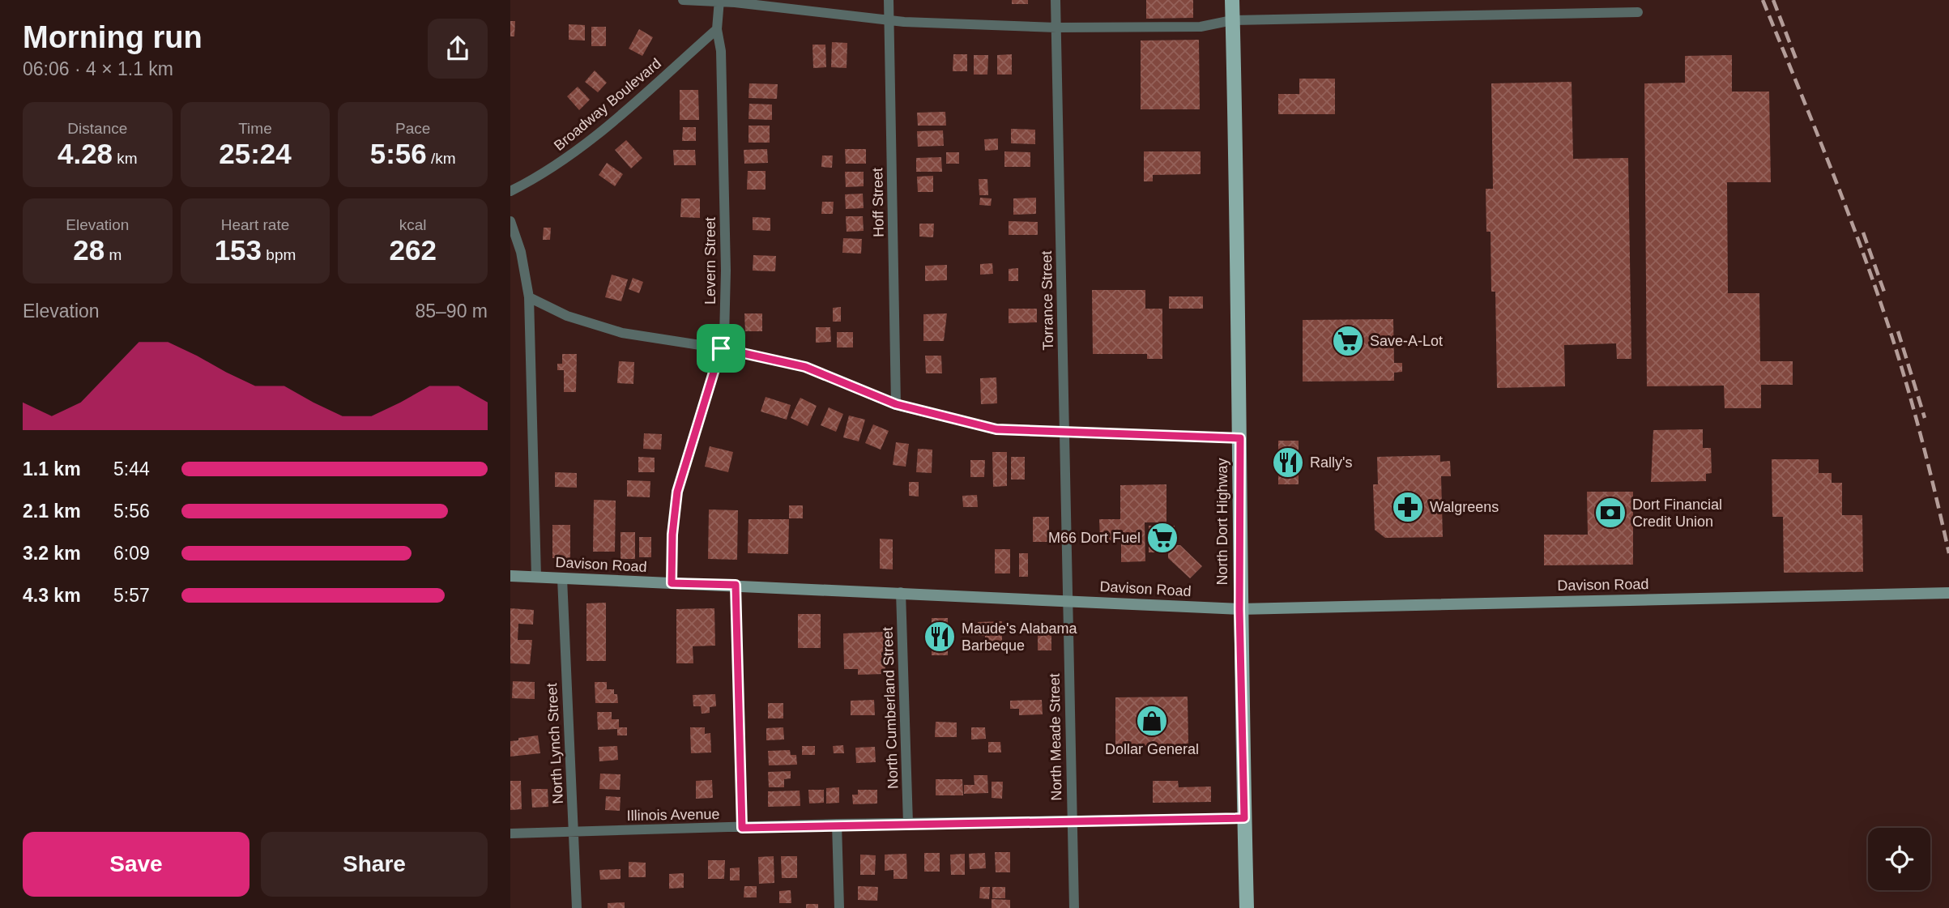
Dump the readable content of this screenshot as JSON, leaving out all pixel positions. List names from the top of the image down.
{
  "streets": {
    "main road": ["North Dort Highway", "Davison Road"],
    "street": [
      "Broadway Boulevard",
      "Hoff Street",
      "Levern Street",
      "Torrance Street",
      "North Cumberland Street",
      "North Meade Street",
      "North Lynch Street",
      "Illinois Avenue"
    ]
  },
  "crossings": [
    ["Broadway Boulevard", "Levern Street"],
    ["Levern Street", "Davison Road"],
    ["Torrance Street", "Davison Road"],
    ["Torrance Street", "North Meade Street"],
    ["North Dort Highway", "Davison Road"],
    ["North Dort Highway", "Illinois Avenue"],
    ["Davison Road", "North Cumberland Street"],
    ["Davison Road", "North Meade Street"],
    ["Davison Road", "North Lynch Street"],
    ["North Cumberland Street", "Illinois Avenue"],
    ["North Meade Street", "Illinois Avenue"],
    ["North Lynch Street", "Illinois Avenue"]
  ],
  "places": {
    "supermarket": ["Save-A-Lot", "M66 Dort Fuel"],
    "restaurant": ["Rally's", "Maude's Alabama Barbeque"],
    "pharmacy": ["Walgreens"],
    "bank": ["Dort Financial Credit Union"],
    "shop": ["Dollar General"]
  },
  "page": {
    "heading": ["Morning run", "06:06 · 4 × 1.1 km"],
    "stats": [
      ["Distance", "4.28 km"],
      ["Time", "25:24"],
      ["Pace", "5:56 /km"],
      ["Elevation", "28 m"],
      ["Heart rate", "153 bpm"],
      ["kcal", "262"]
    ],
    "chart": ["Elevation", "85–90 m"],
    "list": [
      {
        "name": "1.1 km",
        "note": "5:44"
      },
      {
        "name": "2.1 km",
        "note": "5:56"
      },
      {
        "name": "3.2 km",
        "note": "6:09"
      },
      {
        "name": "4.3 km",
        "note": "5:57"
      }
    ],
    "buttons": ["Save", "Share"]
  }
}
